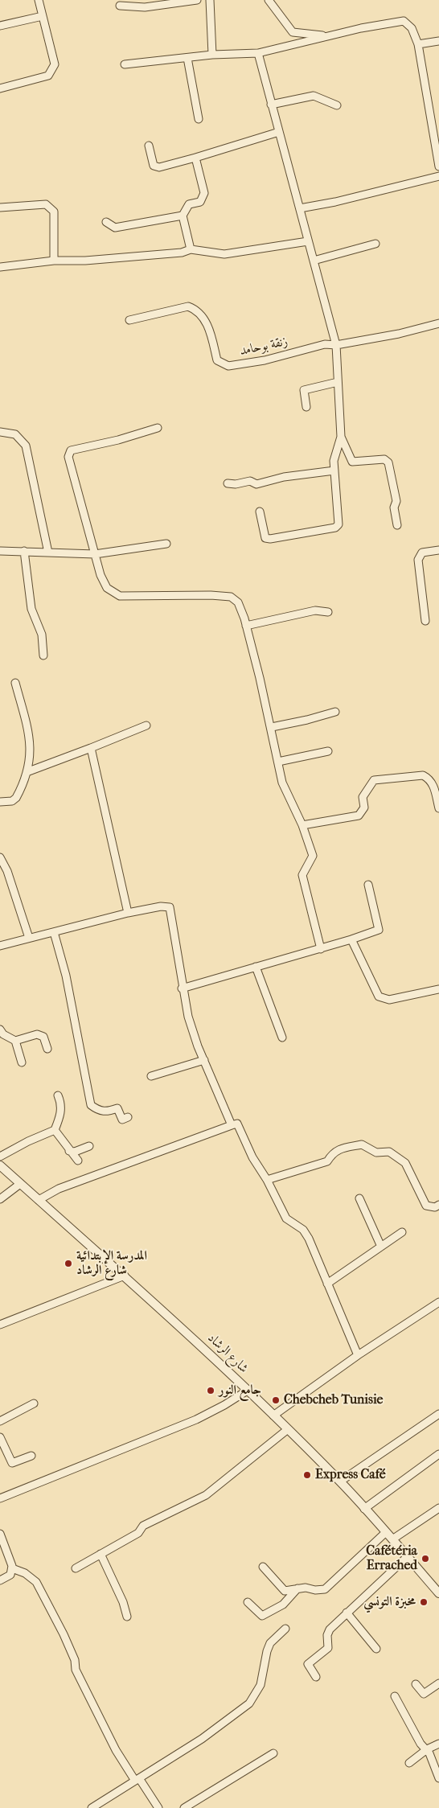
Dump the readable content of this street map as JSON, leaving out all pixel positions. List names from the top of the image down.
{
  "streets": {
    "street": ["زنقة بوحامد", "شارع الرشاد"]
  },
  "places": [
    "المدرسة الإبتدائية شارع الرشاد",
    "جامع النور",
    "Chebcheb Tunisie",
    "Express Café",
    "Cafétéria Errached",
    "مخبزة التونسي"
  ]
}
